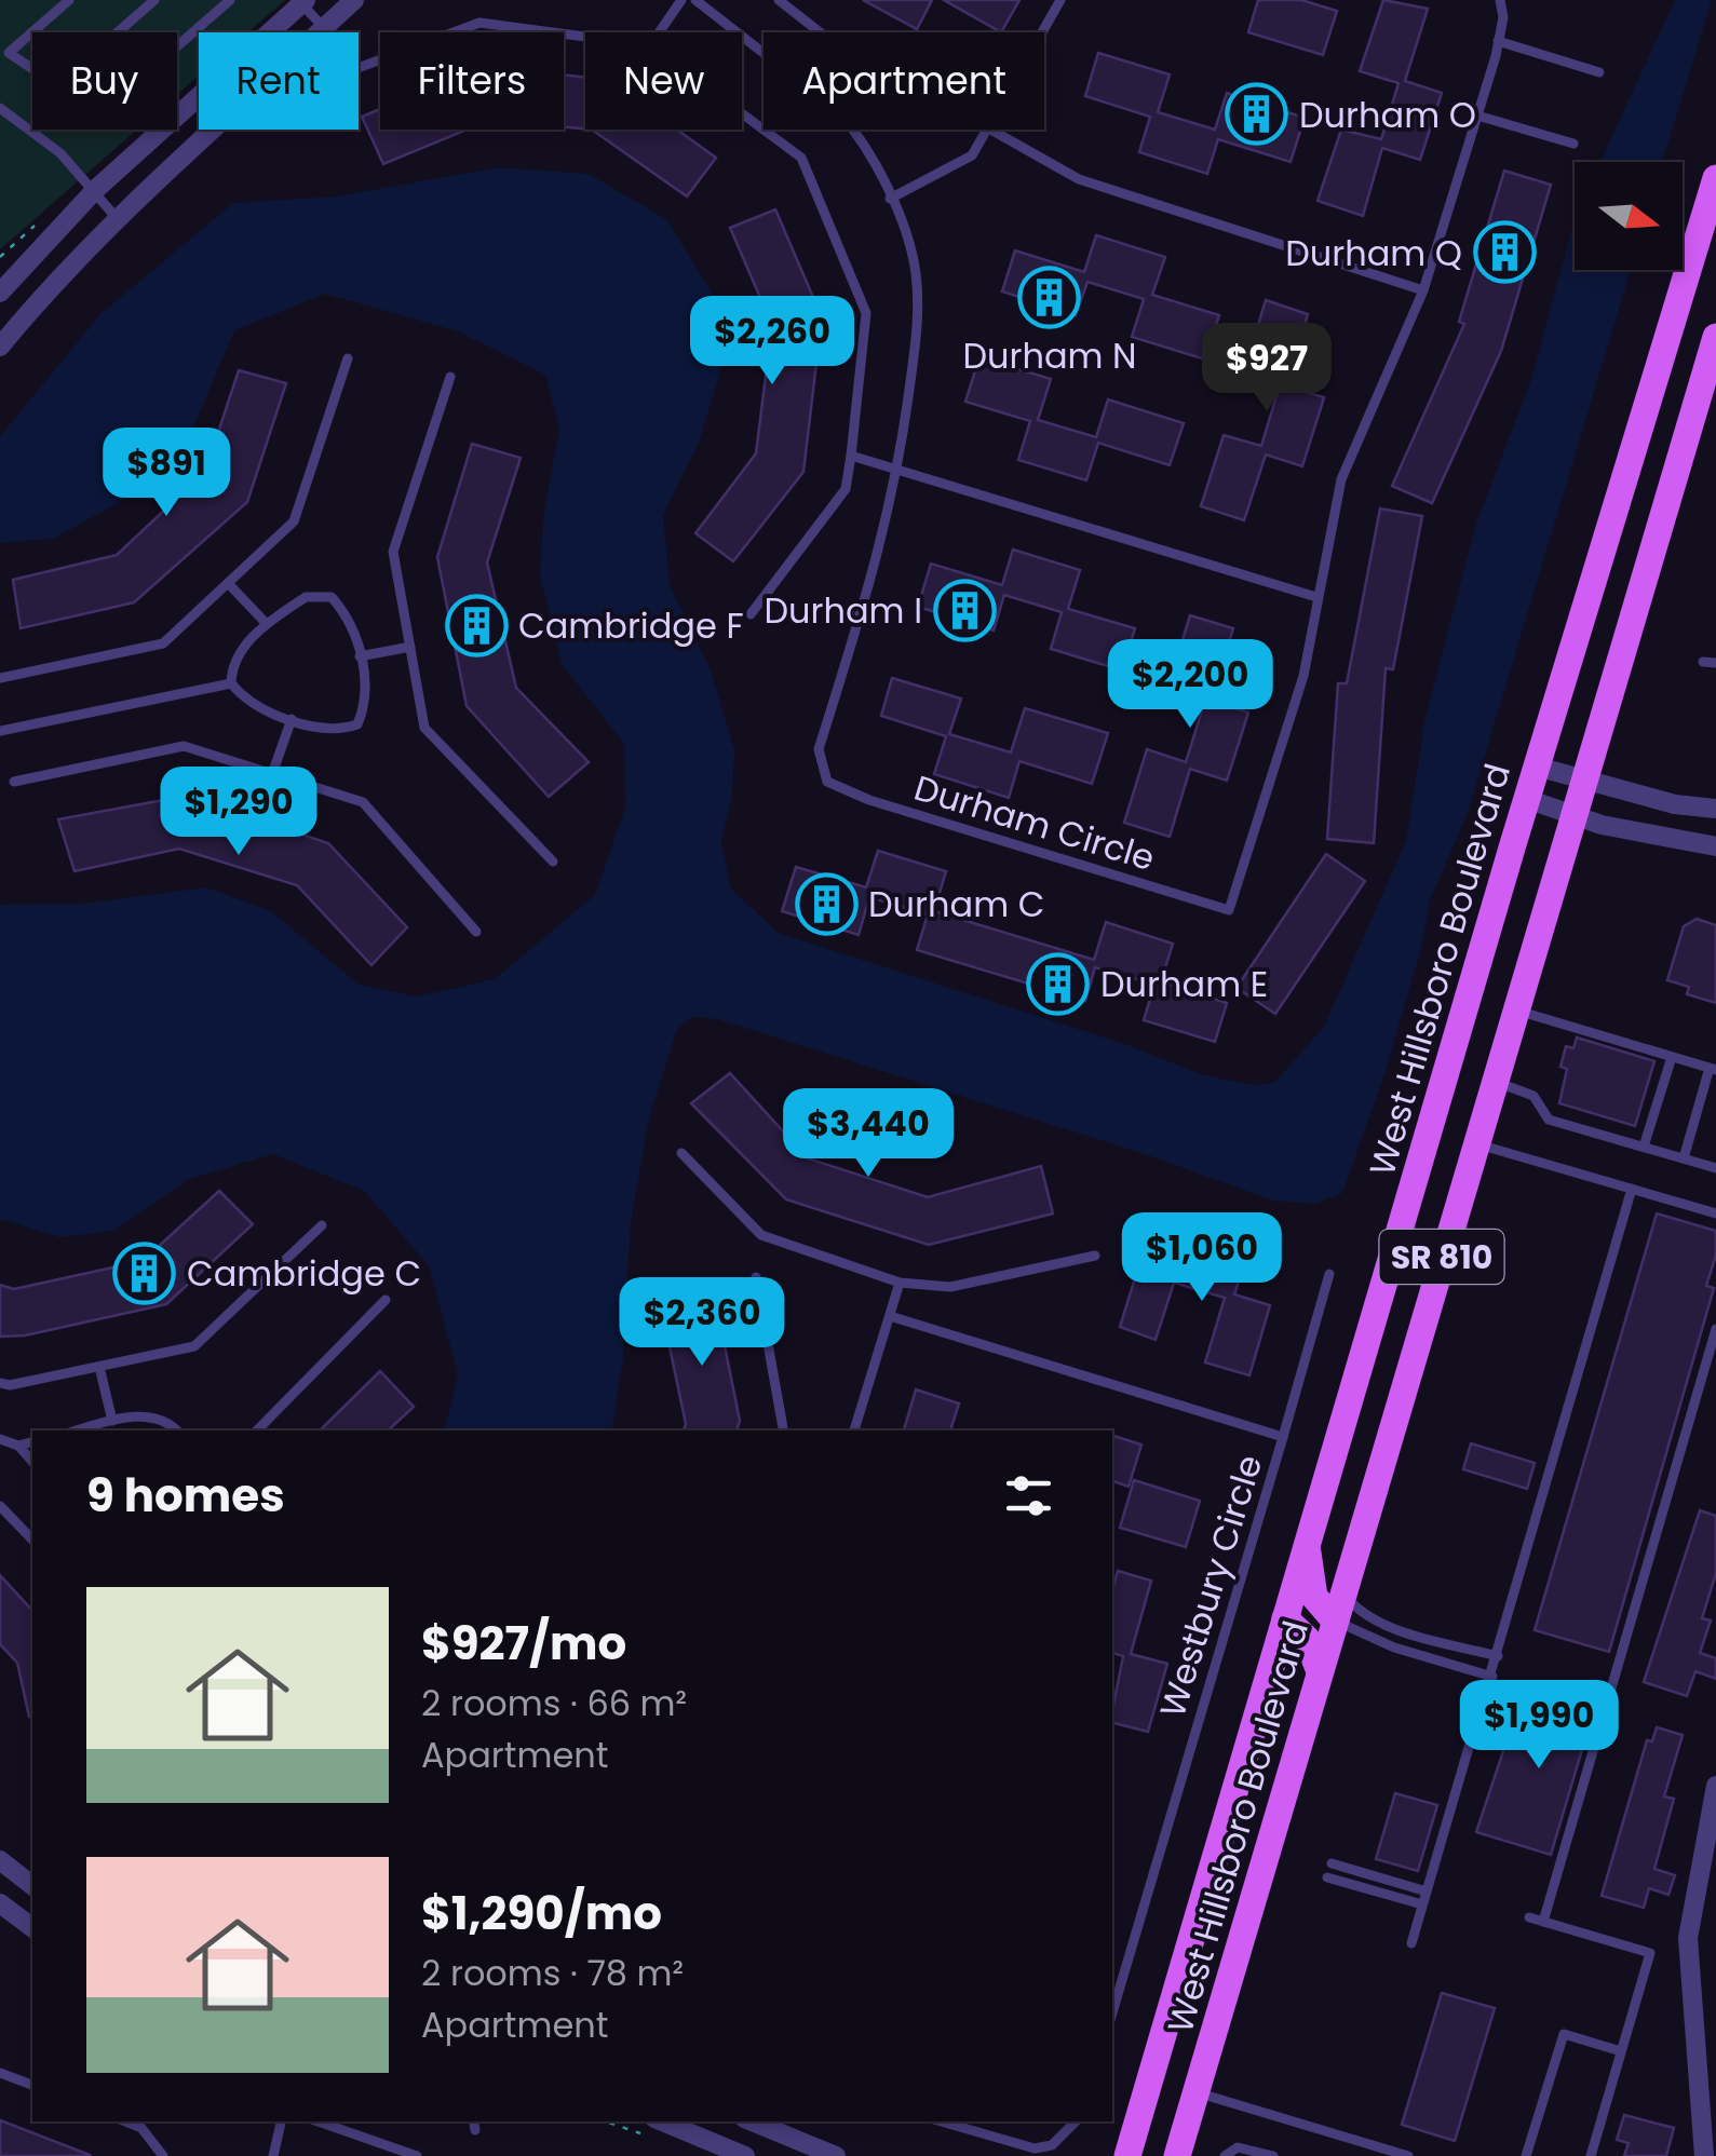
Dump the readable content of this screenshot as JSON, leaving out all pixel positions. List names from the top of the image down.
{
  "streets": {
    "main road": ["West Hillsboro Boulevard", "SR 810"],
    "lane": ["Durham Circle", "Westbury Circle"]
  },
  "places": {
    "building": [
      "Durham O",
      "Durham Q",
      "Durham N",
      "Durham I",
      "Cambridge F",
      "Durham C",
      "Durham E",
      "Cambridge C"
    ]
  },
  "north": "right",
  "page": {
    "chip": [
      "Buy",
      "Rent",
      "Filters",
      "New",
      "Apartment"
    ],
    "price": [
      "$2,260",
      "$927",
      "$891",
      "$2,200",
      "$1,290",
      "$3,440",
      "$1,060",
      "$2,360",
      "$1,990"
    ],
    "heading": "9 homes",
    "list": [
      {
        "name": "$927/mo",
        "note": "2 rooms · 66 m² · Apartment"
      },
      {
        "name": "$1,290/mo",
        "note": "2 rooms · 78 m² · Apartment"
      }
    ]
  }
}
